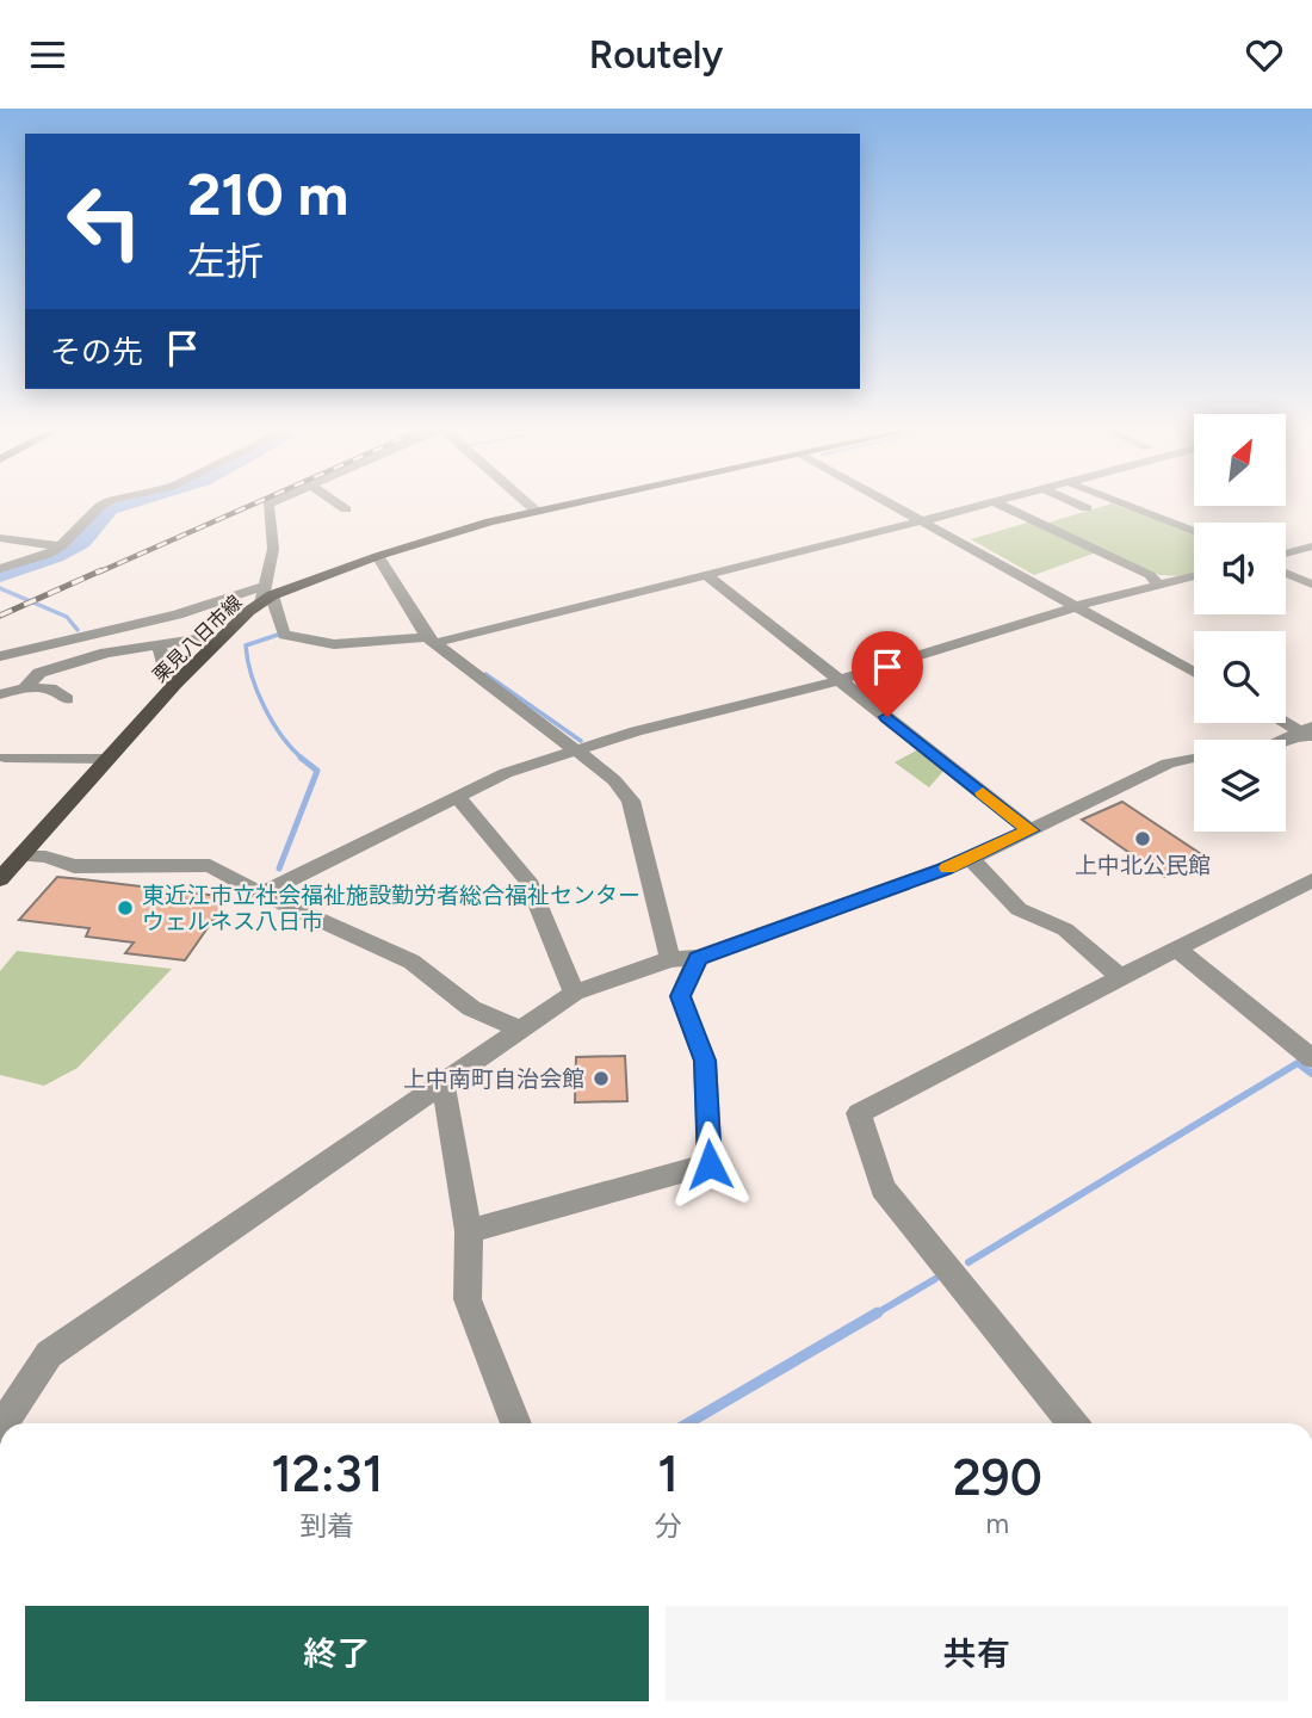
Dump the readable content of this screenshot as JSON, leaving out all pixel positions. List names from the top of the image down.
{
  "streets": {
    "main road": ["栗見八日市線"]
  },
  "places": ["上中北公民館", "東近江市立社会福祉施設勤労者総合福祉センター ウェルネス八日市", "上中南町自治会館"],
  "north": "top right",
  "page": {
    "header": "Routely",
    "turn": ["210 m", "左折"],
    "then": "その先",
    "eta": [
      "12:31",
      "到着",
      "1",
      "分",
      "290",
      "m"
    ],
    "buttons": ["終了", "共有"]
  }
}
